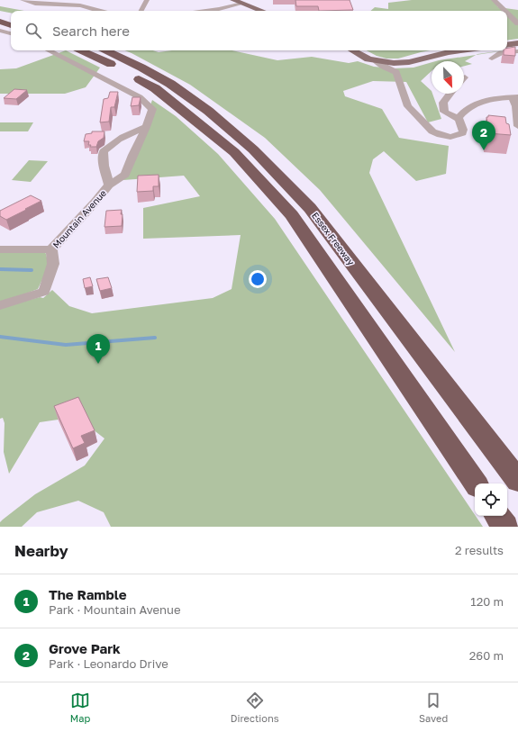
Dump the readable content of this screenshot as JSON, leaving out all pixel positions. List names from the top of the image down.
{
  "streets": {
    "highway": ["Essex Freeway"],
    "street": ["Mountain Avenue"]
  },
  "north": "bottom right",
  "page": {
    "search": "Search here",
    "pins": ["2", "1"],
    "heading": ["Nearby", "2 results"],
    "list": [
      {
        "mark": "1",
        "name": "The Ramble",
        "note": "Park · Mountain Avenue",
        "value": "120 m"
      },
      {
        "mark": "2",
        "name": "Grove Park",
        "note": "Park · Leonardo Drive",
        "value": "260 m"
      }
    ],
    "nav": ["Map", "Directions", "Saved"]
  }
}
